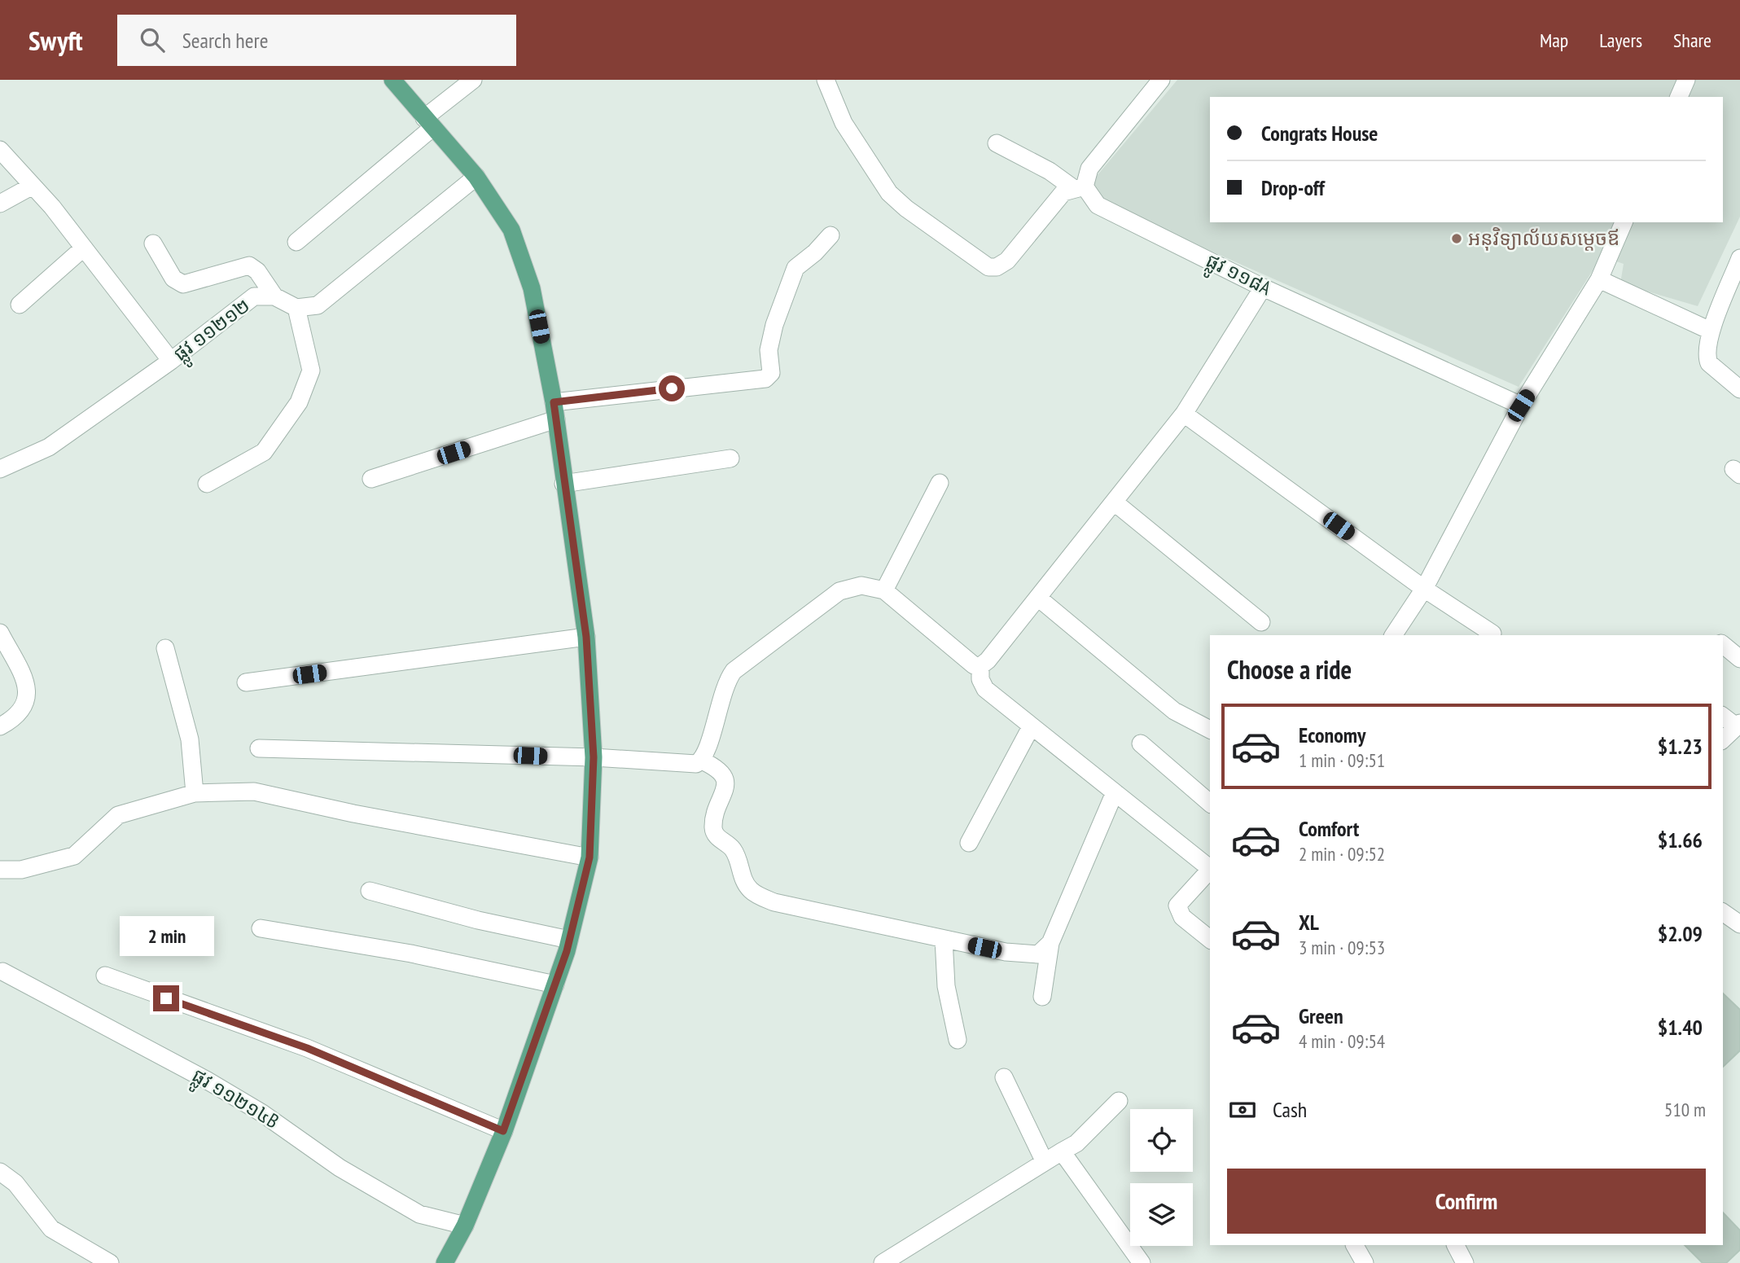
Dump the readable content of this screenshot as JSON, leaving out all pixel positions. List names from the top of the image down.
{
  "streets": {
    "street": ["ផ្លូវ ១១៨A", "ផ្លូវ ១១២១២", "ផ្លូវ ១១២១៤B"]
  },
  "places": ["អនុវិទ្យាល័យសម្តេចឪ"],
  "page": {
    "header": "Swyft",
    "search": "Search here",
    "nav": ["Map", "Layers", "Share"],
    "banner": ["Congrats House", "Drop-off"],
    "heading": "Choose a ride",
    "list": [
      {
        "name": "Economy",
        "note": "1 min · 09:51",
        "value": "$1.23"
      },
      {
        "name": "Comfort",
        "note": "2 min · 09:52",
        "value": "$1.66"
      },
      {
        "name": "XL",
        "note": "3 min · 09:53",
        "value": "$2.09"
      },
      {
        "name": "Green",
        "note": "4 min · 09:54",
        "value": "$1.40"
      }
    ],
    "bubble": "2 min",
    "pay": ["Cash", "510 m"],
    "buttons": "Confirm"
  }
}
